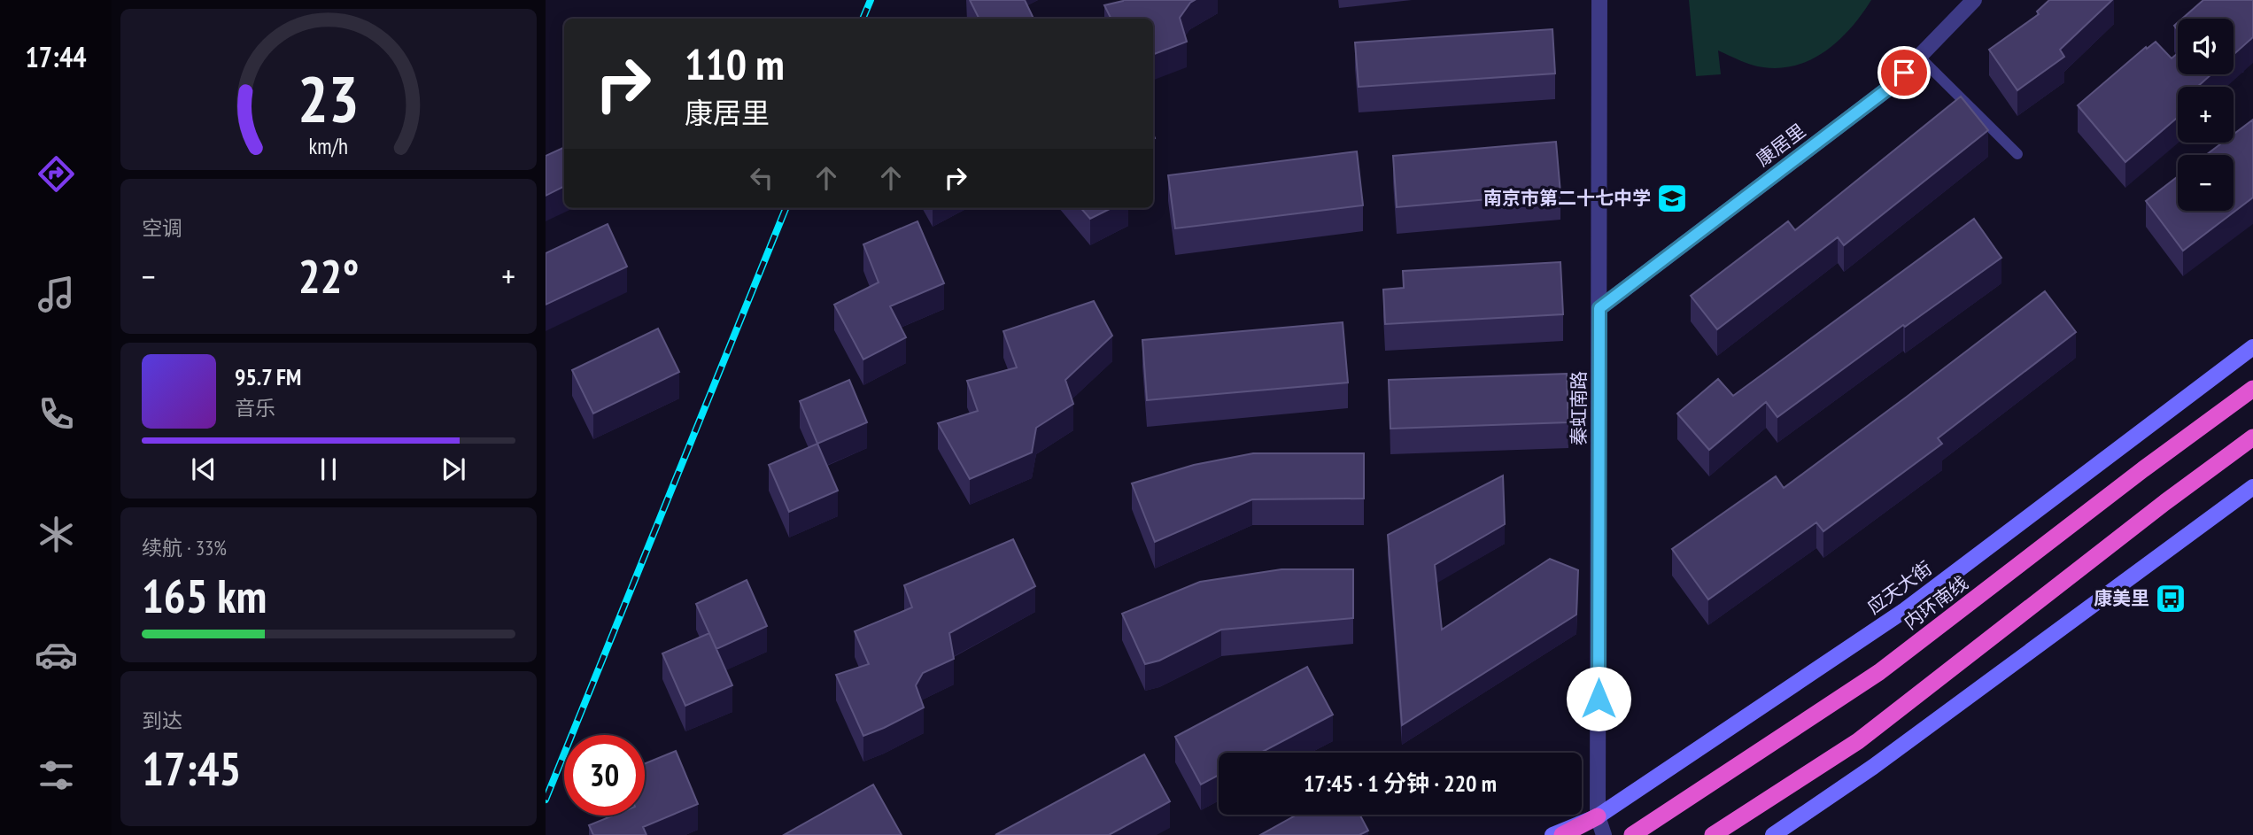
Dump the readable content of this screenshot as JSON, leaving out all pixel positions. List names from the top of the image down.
{
  "streets": {
    "highway": ["内环南线"],
    "main road": ["应天大街"],
    "street": ["康居里", "秦虹南路"]
  },
  "crossings": [
    ["康居里", "秦虹南路"],
    ["秦虹南路", "应天大街"]
  ],
  "places": {
    "school or university": ["南京市第二十七中学"],
    "bus stop": ["康美里"]
  },
  "page": {
    "tabs": "17:44",
    "map_buttons": ["+", "−"],
    "turn": ["110 m", "康居里"],
    "tile": [
      "空调",
      ["续航 · 33%", "165 km"],
      ["到达", "17:45"]
    ],
    "heat": ["−", "22°", "+"],
    "song": ["95.7 FM", "音乐"],
    "limit": "30",
    "trip": "17:45 · 1 分钟 · 220 m",
    "gauge": ["23", "km/h"]
  }
}
